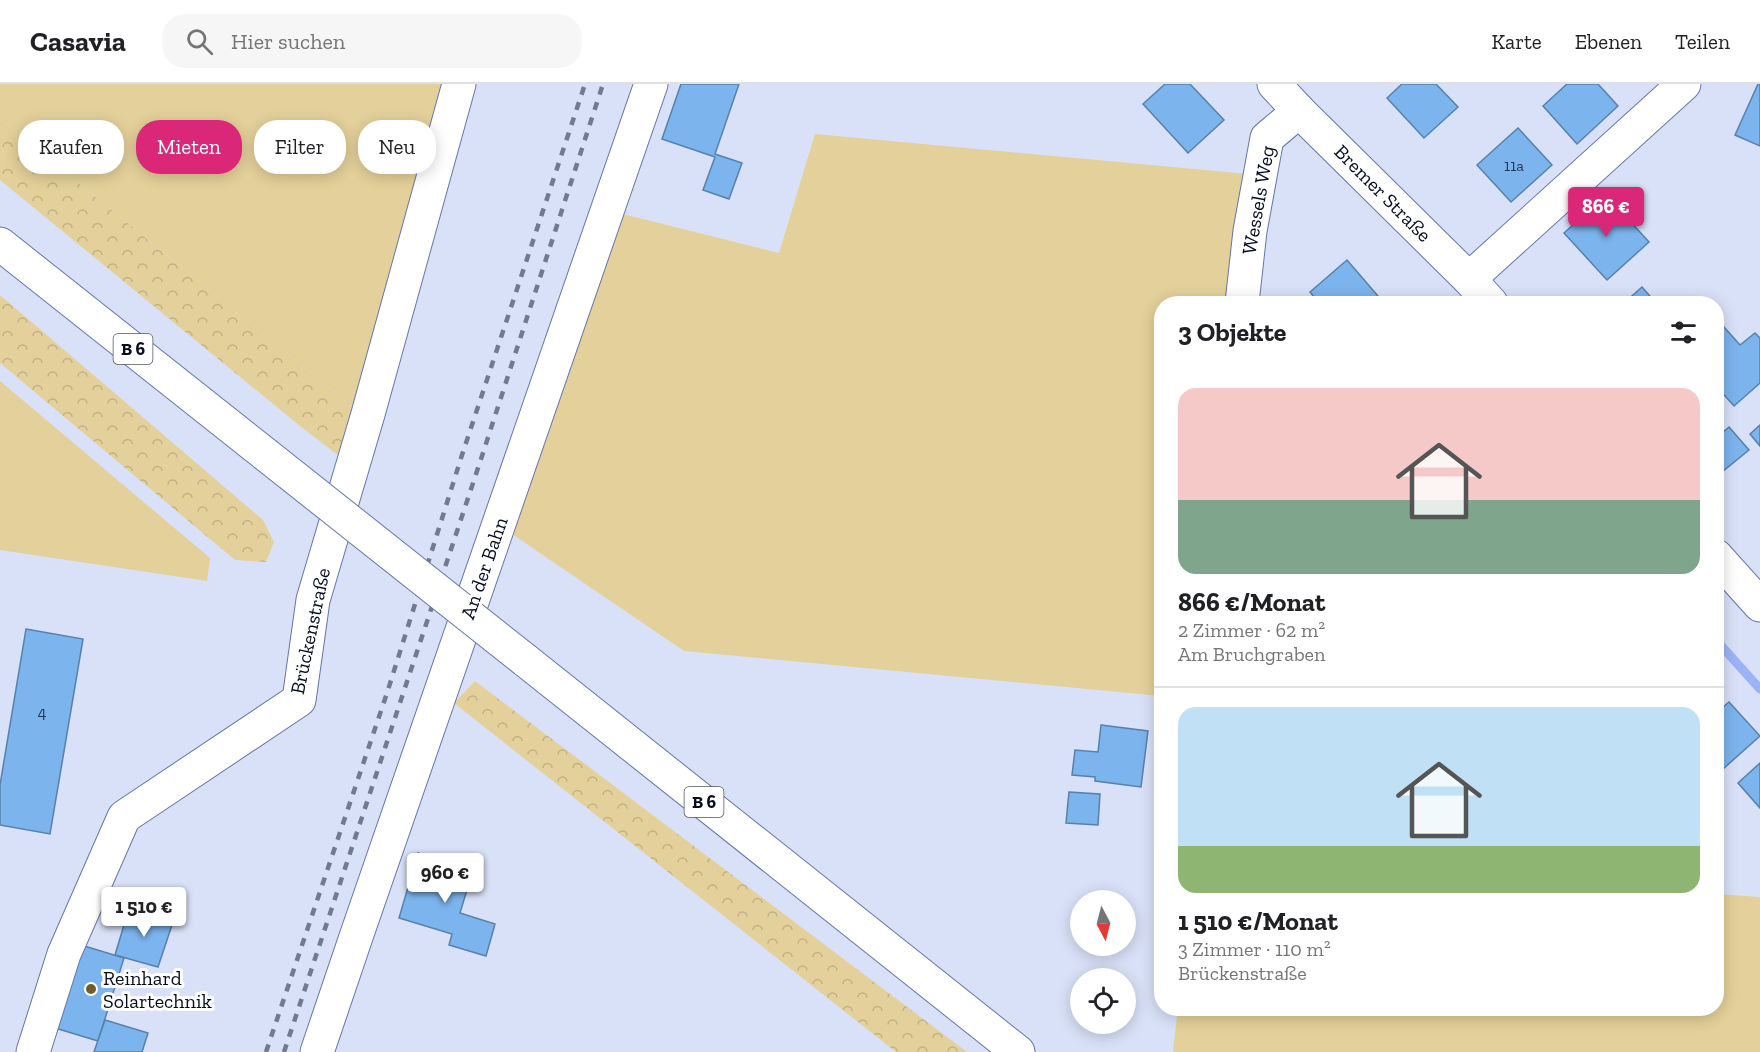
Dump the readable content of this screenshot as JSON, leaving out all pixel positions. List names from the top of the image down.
{
  "streets": {
    "street": [
      "Bremer Straße",
      "Wessels Weg",
      "B 6",
      "An der Bahn",
      "Brückenstraße"
    ]
  },
  "crossings": [
    ["Bremer Straße", "Wessels Weg"]
  ],
  "places": ["Reinhard Solartechnik"],
  "house_numbers": ["11a", "4"],
  "north": "bottom",
  "page": {
    "header": "Casavia",
    "search": "Hier suchen",
    "nav": ["Karte", "Ebenen", "Teilen"],
    "chip": [
      "Kaufen",
      "Mieten",
      "Filter",
      "Neu"
    ],
    "price": ["866 €", "960 €", "1 510 €"],
    "heading": "3 Objekte",
    "list": [
      {
        "name": "866 €/Monat",
        "note": "2 Zimmer · 62 m² · Am Bruchgraben"
      },
      {
        "name": "1 510 €/Monat",
        "note": "3 Zimmer · 110 m² · Brückenstraße"
      }
    ]
  }
}
